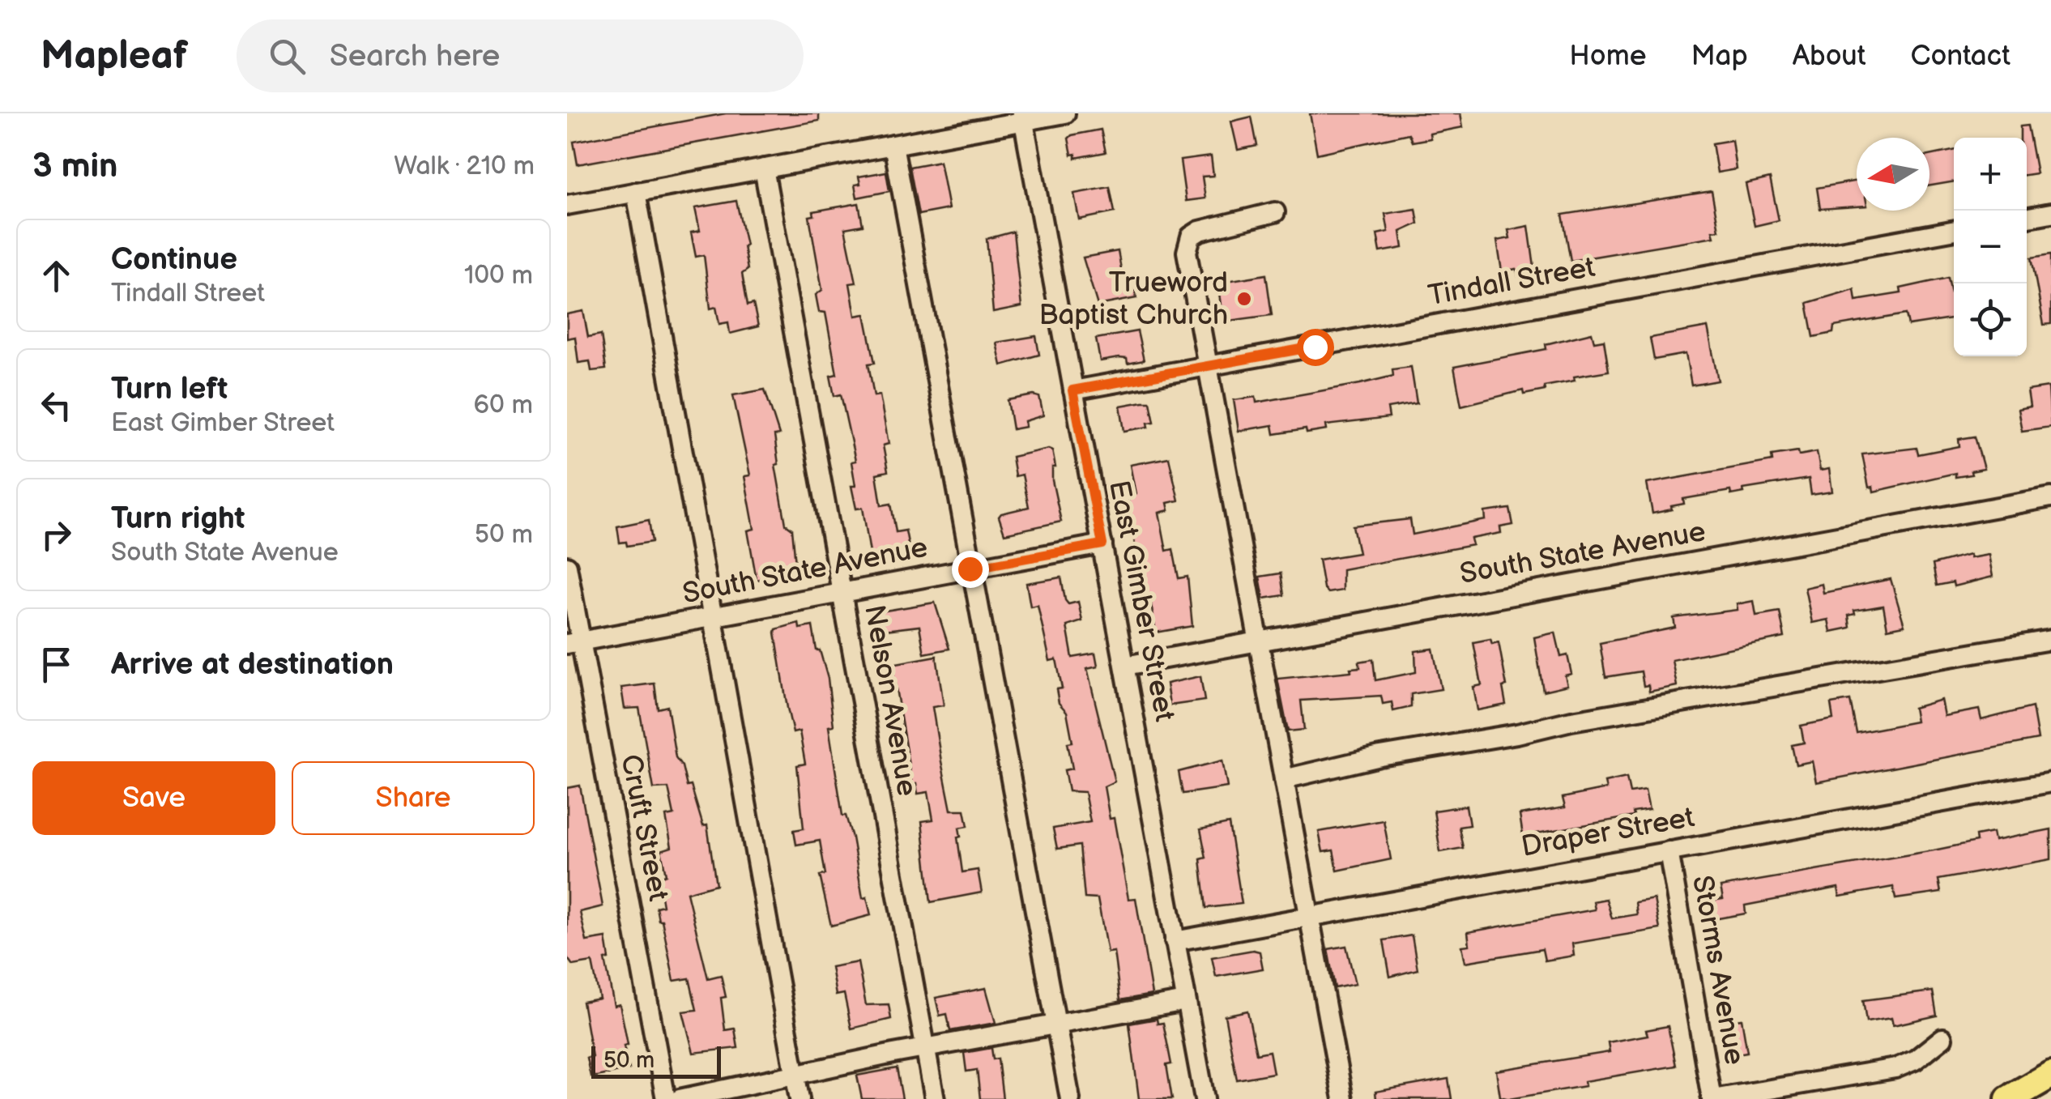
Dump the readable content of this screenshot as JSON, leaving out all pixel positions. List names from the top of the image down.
{
  "streets": {
    "street": [
      "Tindall Street",
      "South State Avenue",
      "East Gimber Street",
      "Nelson Avenue",
      "Cruft Street",
      "Draper Street",
      "Storms Avenue"
    ]
  },
  "crossings": [
    ["Tindall Street", "East Gimber Street"],
    ["South State Avenue", "East Gimber Street"],
    ["South State Avenue", "Nelson Avenue"],
    ["South State Avenue", "Cruft Street"],
    ["East Gimber Street", "Draper Street"],
    ["Draper Street", "Storms Avenue"]
  ],
  "places": ["Trueword Baptist Church"],
  "scale_bar": "50 m",
  "north": "left",
  "page": {
    "header": "Mapleaf",
    "search": "Search here",
    "nav": [
      "Home",
      "Map",
      "About",
      "Contact"
    ],
    "heading": ["3 min", "Walk · 210 m"],
    "map_buttons": ["+", "−"],
    "list": [
      ["Continue", "Tindall Street", "100 m"],
      ["Turn left", "East Gimber Street", "60 m"],
      ["Turn right", "South State Avenue", "50 m"],
      "Arrive at destination"
    ],
    "buttons": ["Save", "Share"],
    "scale": "50 m"
  }
}
